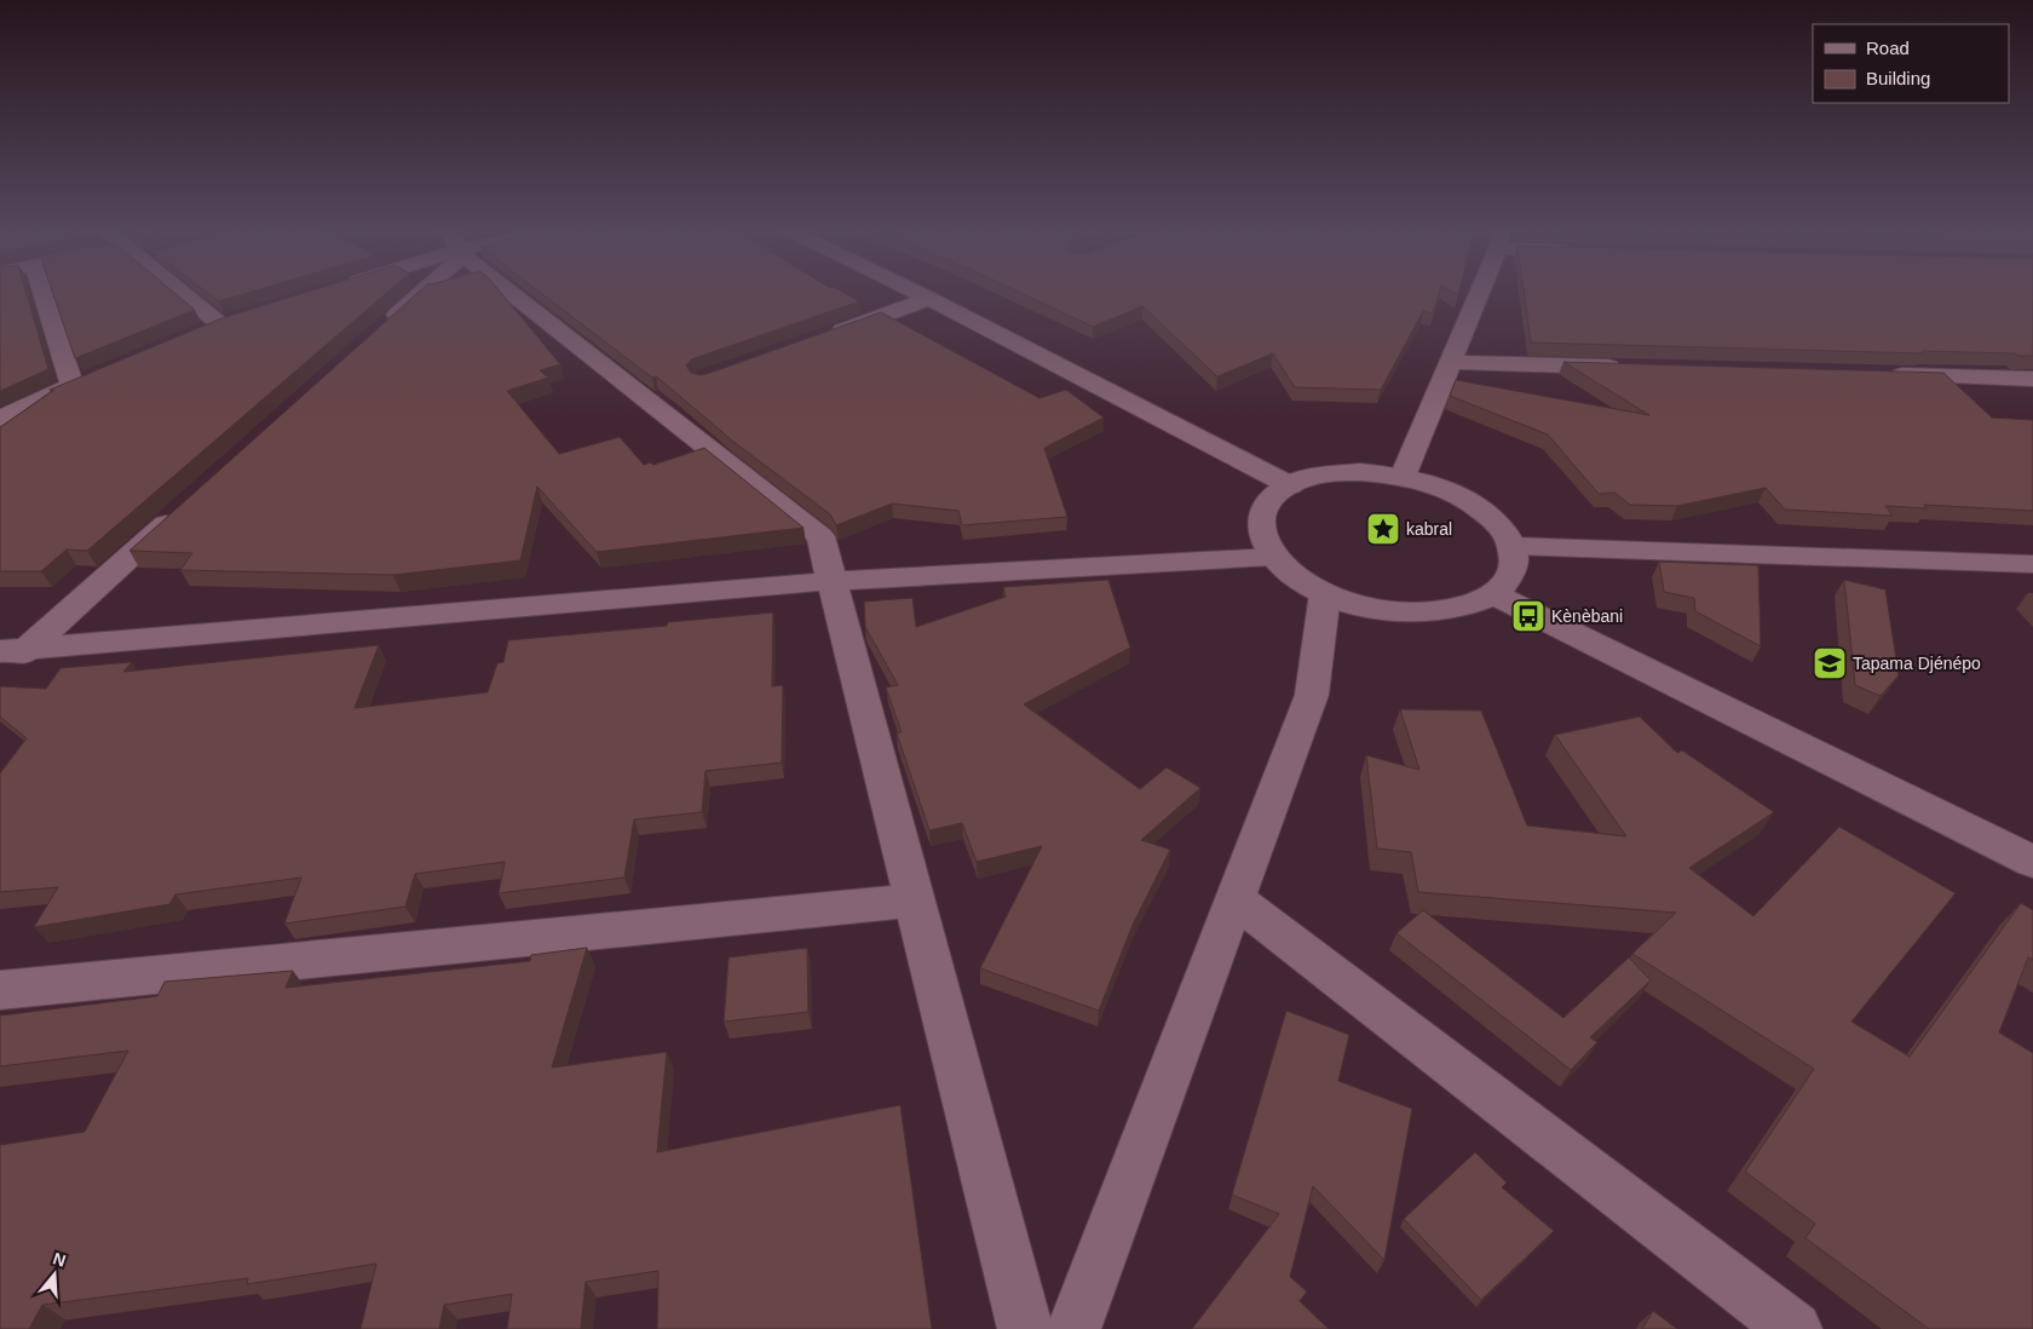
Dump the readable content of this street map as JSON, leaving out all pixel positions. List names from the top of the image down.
{
  "places": {
    "place": ["kabral"],
    "bus stop": ["Kènèbani"],
    "school or university": ["Tapama Djénépo"]
  },
  "legend": ["Road", "Building"],
  "north": "top"
}
